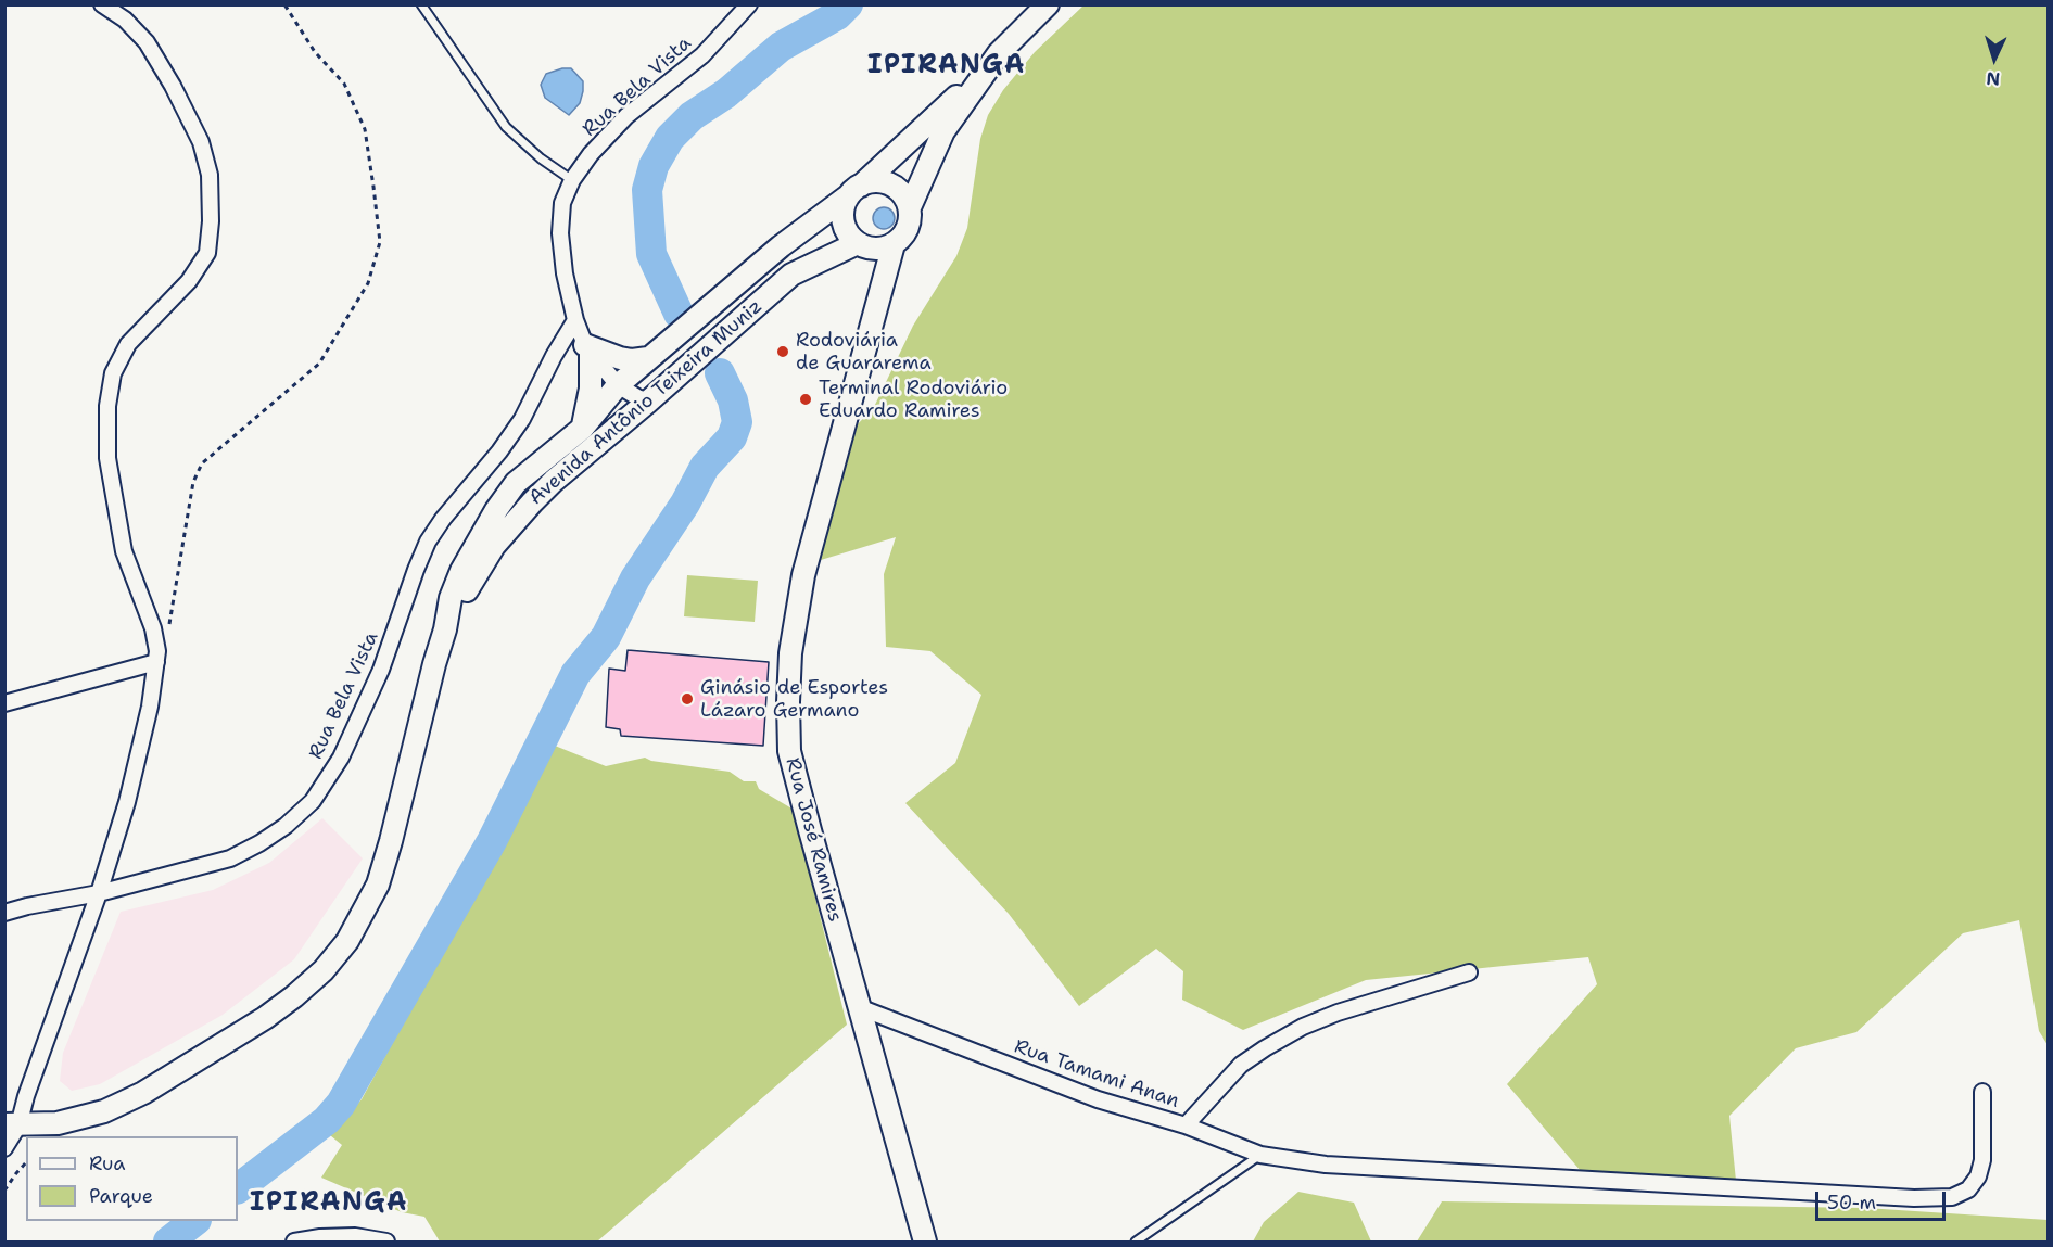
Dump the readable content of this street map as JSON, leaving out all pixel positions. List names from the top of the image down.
{
  "streets": {
    "main road": ["Avenida Antônio Teixeira Muniz", "Rua José Ramires"],
    "street": ["Rua Bela Vista", "Rua Tamami Anan"]
  },
  "crossings": [
    ["Rua Bela Vista", "Avenida Antônio Teixeira Muniz"],
    ["Avenida Antônio Teixeira Muniz", "Rua José Ramires"],
    ["Rua José Ramires", "Rua Tamami Anan"]
  ],
  "districts": ["IPIRANGA", "IPIRANGA"],
  "places": ["Rodoviária de Guararema", "Terminal Rodoviário Eduardo Ramires", "Ginásio de Esportes Lázaro Germano"],
  "legend": ["Rua", "Parque"],
  "scale_bar": "50 m",
  "north": "bottom"
}
